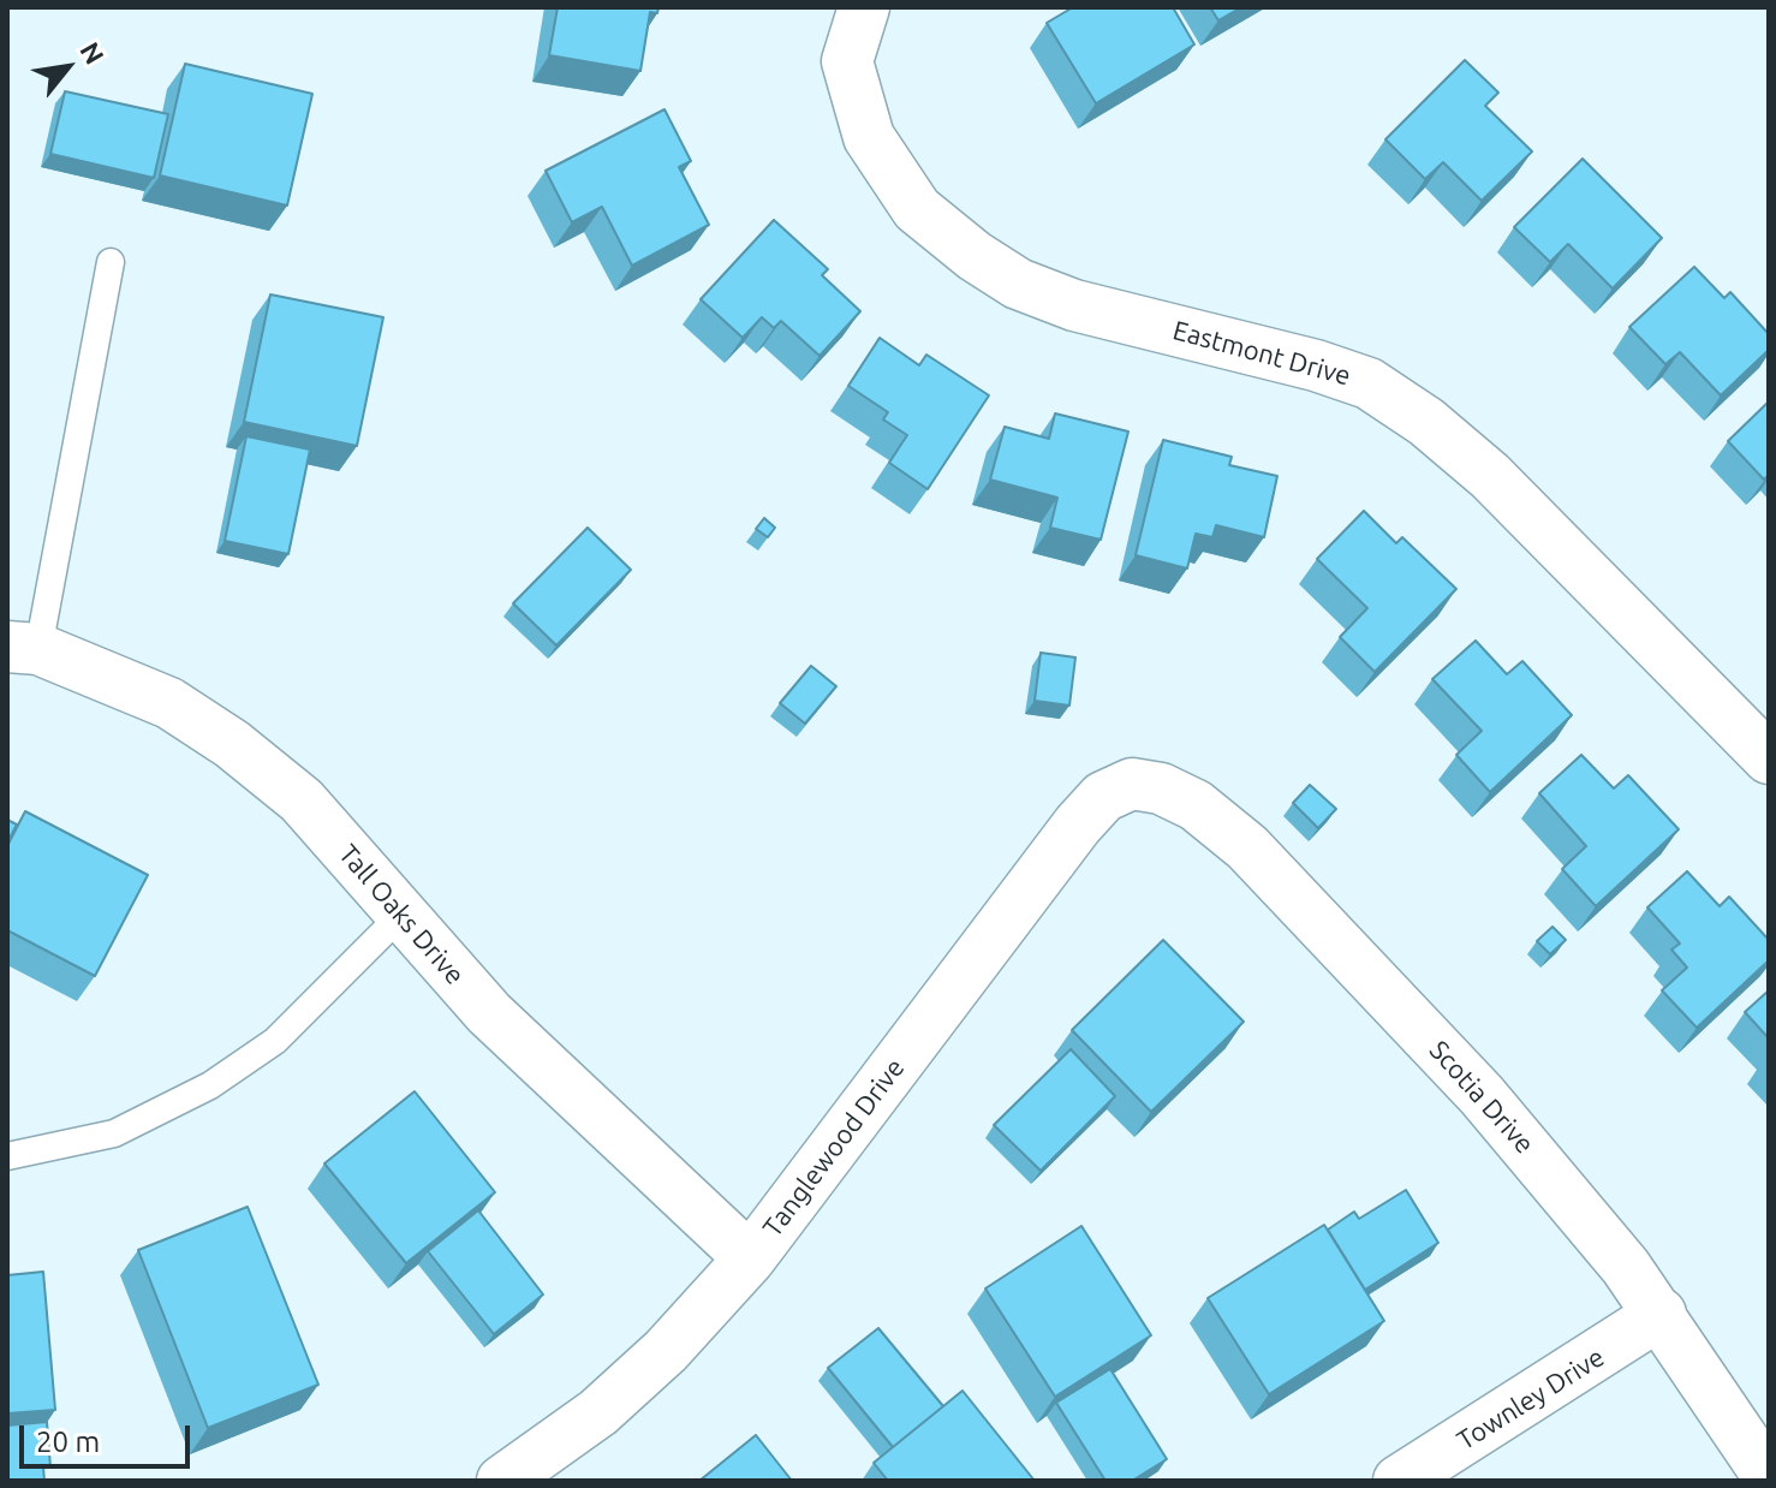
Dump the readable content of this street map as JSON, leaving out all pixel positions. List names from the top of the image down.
{
  "streets": {
    "street": [
      "Eastmont Drive",
      "Tall Oaks Drive",
      "Scotia Drive",
      "Tanglewood Drive",
      "Townley Drive"
    ]
  },
  "crossings": [
    ["Tall Oaks Drive", "Tanglewood Drive"],
    ["Scotia Drive", "Tanglewood Drive"],
    ["Scotia Drive", "Townley Drive"]
  ],
  "scale_bar": "20 m",
  "north": "top right"
}
